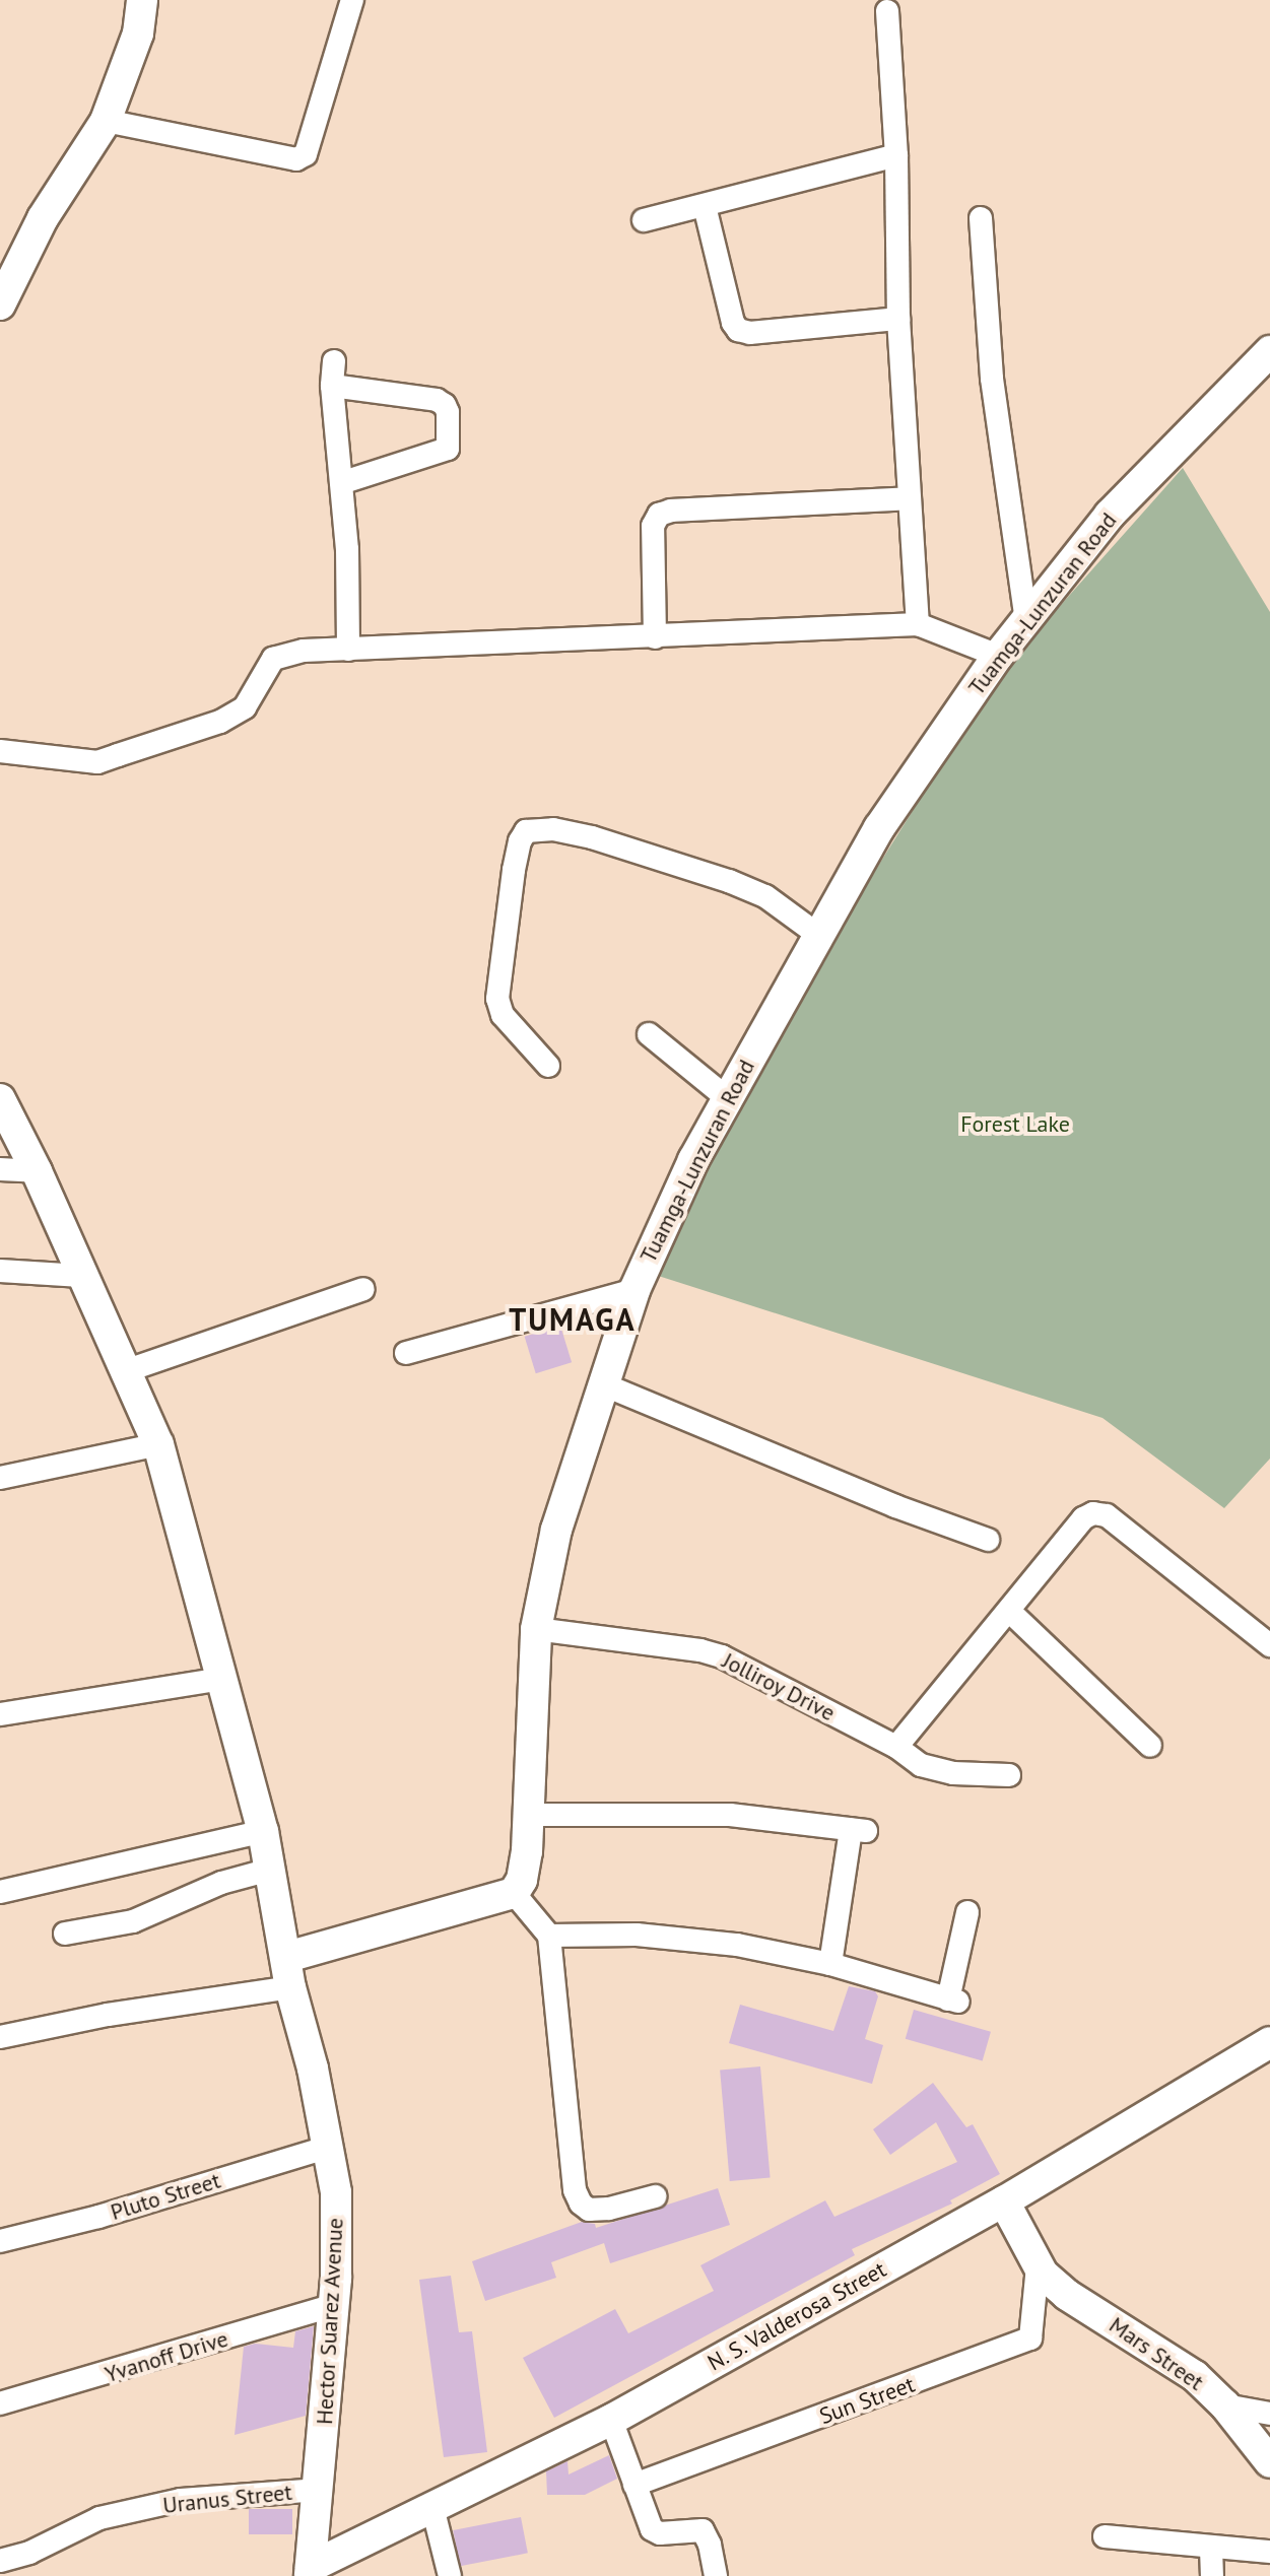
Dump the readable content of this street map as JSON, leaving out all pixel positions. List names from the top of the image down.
{
  "streets": {
    "street": [
      "Tuamga-Lunzuran Road",
      "Jolliroy Drive",
      "Pluto Street",
      "N. S. Valderosa Street",
      "Hector Suarez Avenue",
      "Mars Street",
      "Yvanoff Drive",
      "Sun Street",
      "Uranus Street"
    ]
  },
  "crossings": [
    ["Tuamga-Lunzuran Road", "Jolliroy Drive"],
    ["Pluto Street", "Hector Suarez Avenue"],
    ["N. S. Valderosa Street", "Hector Suarez Avenue"],
    ["Hector Suarez Avenue", "Yvanoff Drive"],
    ["Hector Suarez Avenue", "Uranus Street"],
    ["Mars Street", "Sun Street"]
  ],
  "districts": ["TUMAGA"],
  "parks": ["Forest Lake"]
}
